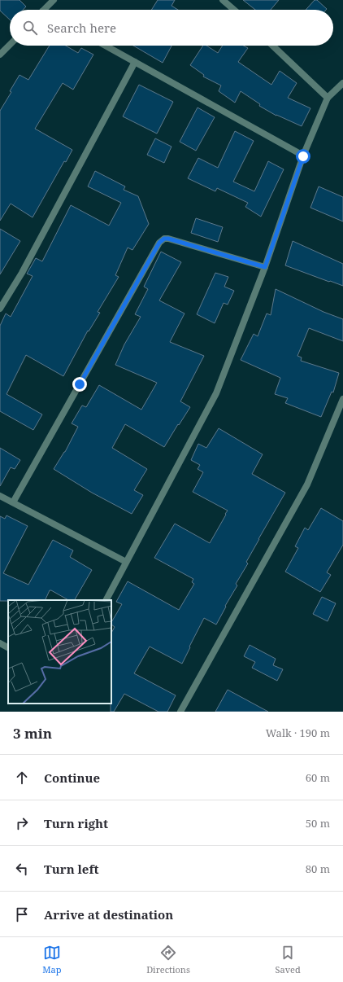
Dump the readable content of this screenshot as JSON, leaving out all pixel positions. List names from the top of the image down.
{
  "page": {
    "search": "Search here",
    "heading": ["3 min", "Walk · 190 m"],
    "list": [
      ["Continue", "60 m"],
      ["Turn right", "50 m"],
      ["Turn left", "80 m"],
      "Arrive at destination"
    ],
    "nav": ["Map", "Directions", "Saved"]
  }
}
